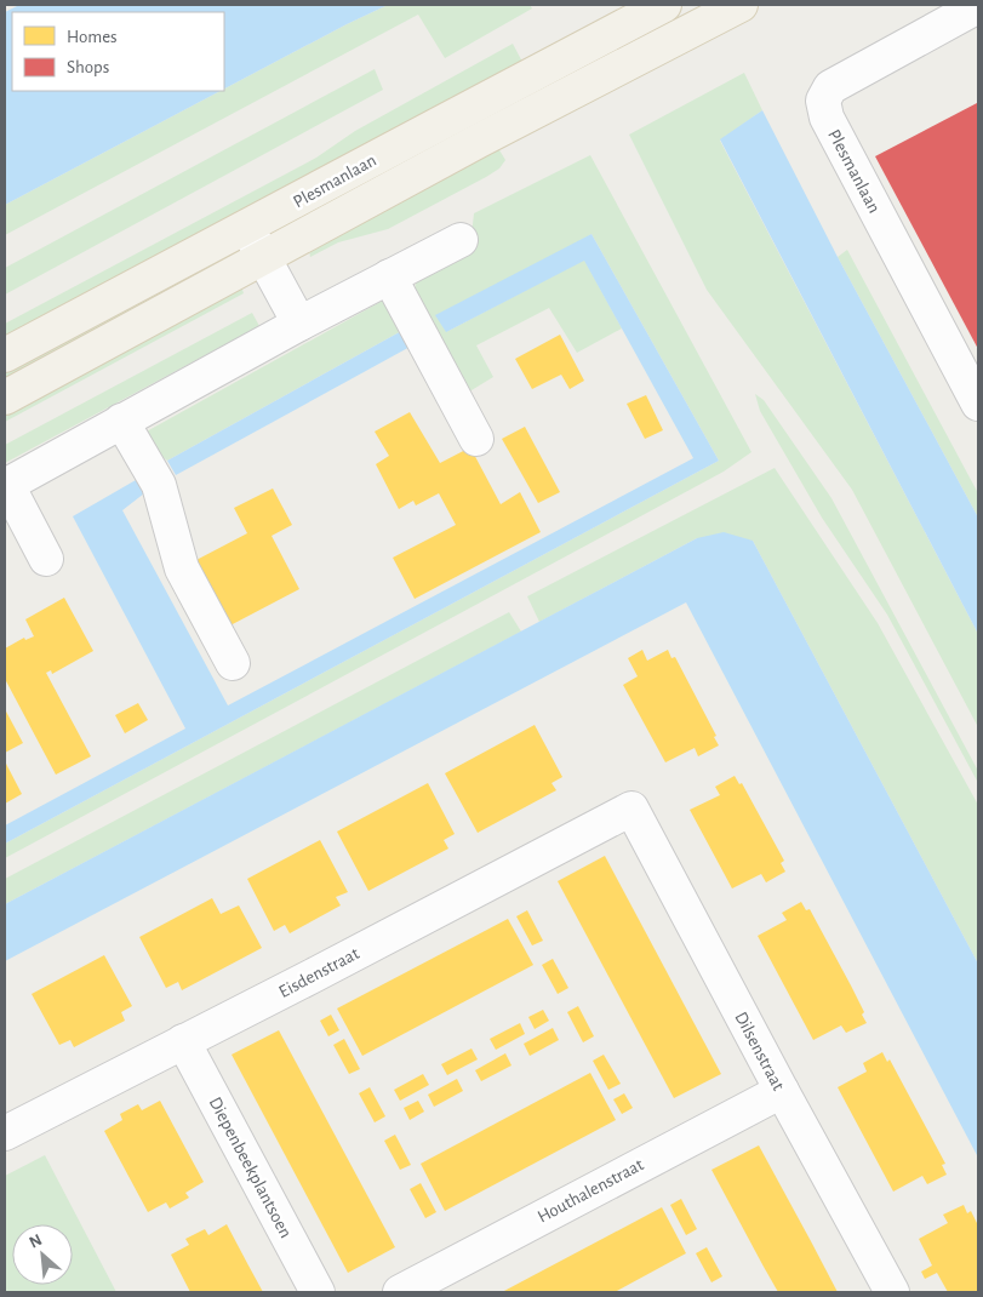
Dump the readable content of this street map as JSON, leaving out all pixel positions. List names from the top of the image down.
{
  "streets": {
    "main road": ["Plesmanlaan"],
    "street": [
      "Eisdenstraat",
      "Dilsenstraat",
      "Diepenbeekplantsoen",
      "Houthalenstraat"
    ]
  },
  "crossings": [
    ["Eisdenstraat", "Dilsenstraat"],
    ["Eisdenstraat", "Diepenbeekplantsoen"],
    ["Dilsenstraat", "Houthalenstraat"]
  ],
  "legend": ["Homes", "Shops"],
  "north": "top left"
}
